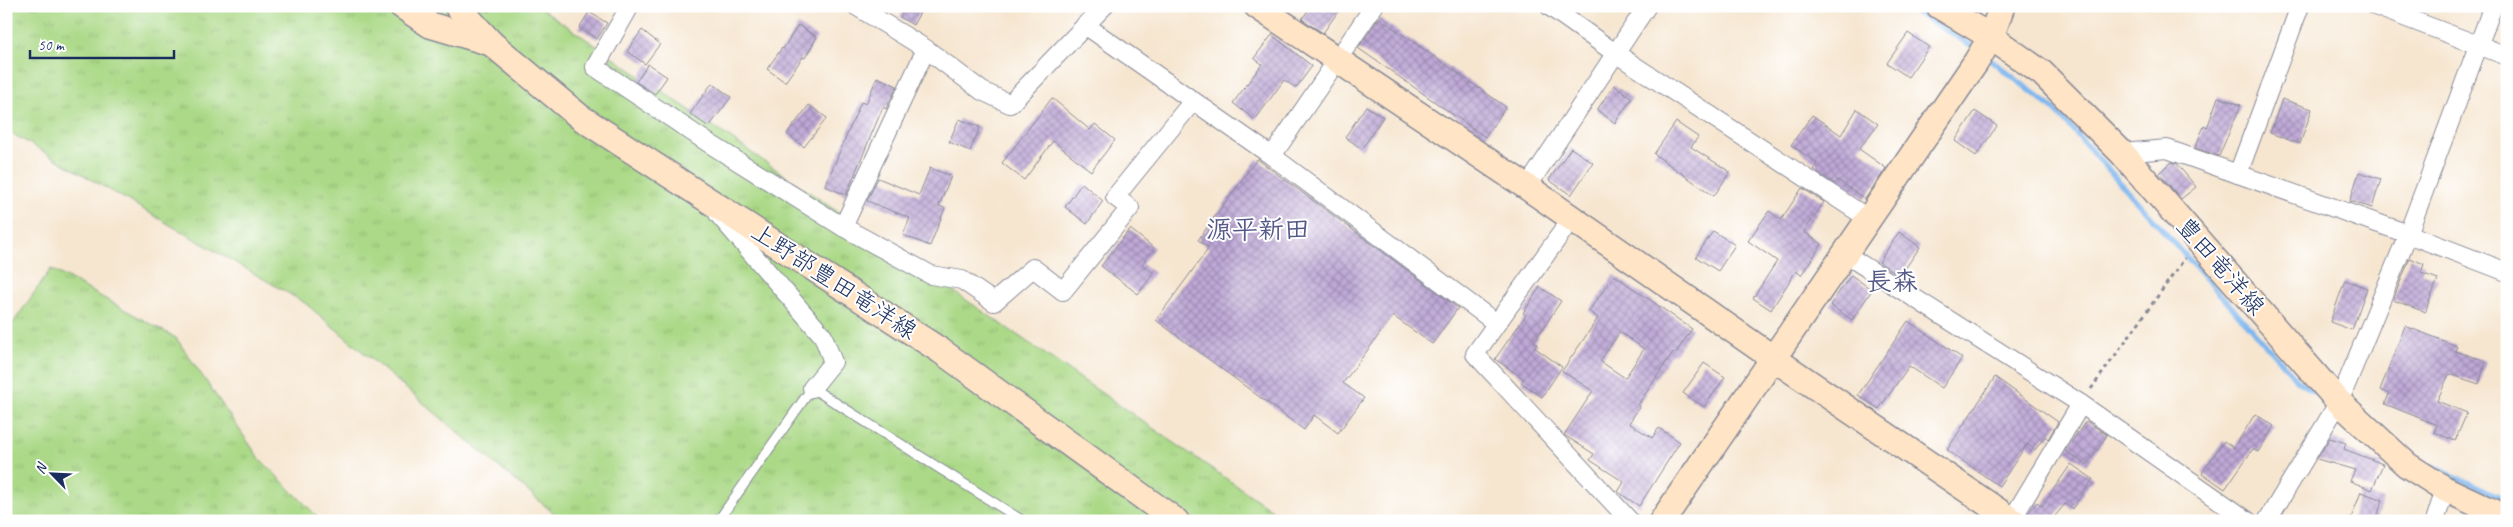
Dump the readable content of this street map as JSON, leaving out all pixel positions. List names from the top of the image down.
{
  "streets": {
    "main road": ["豊田竜洋線", "上野部豊田竜洋線"]
  },
  "districts": ["源平新田", "長森"],
  "scale_bar": "50 m",
  "north": "top left"
}
